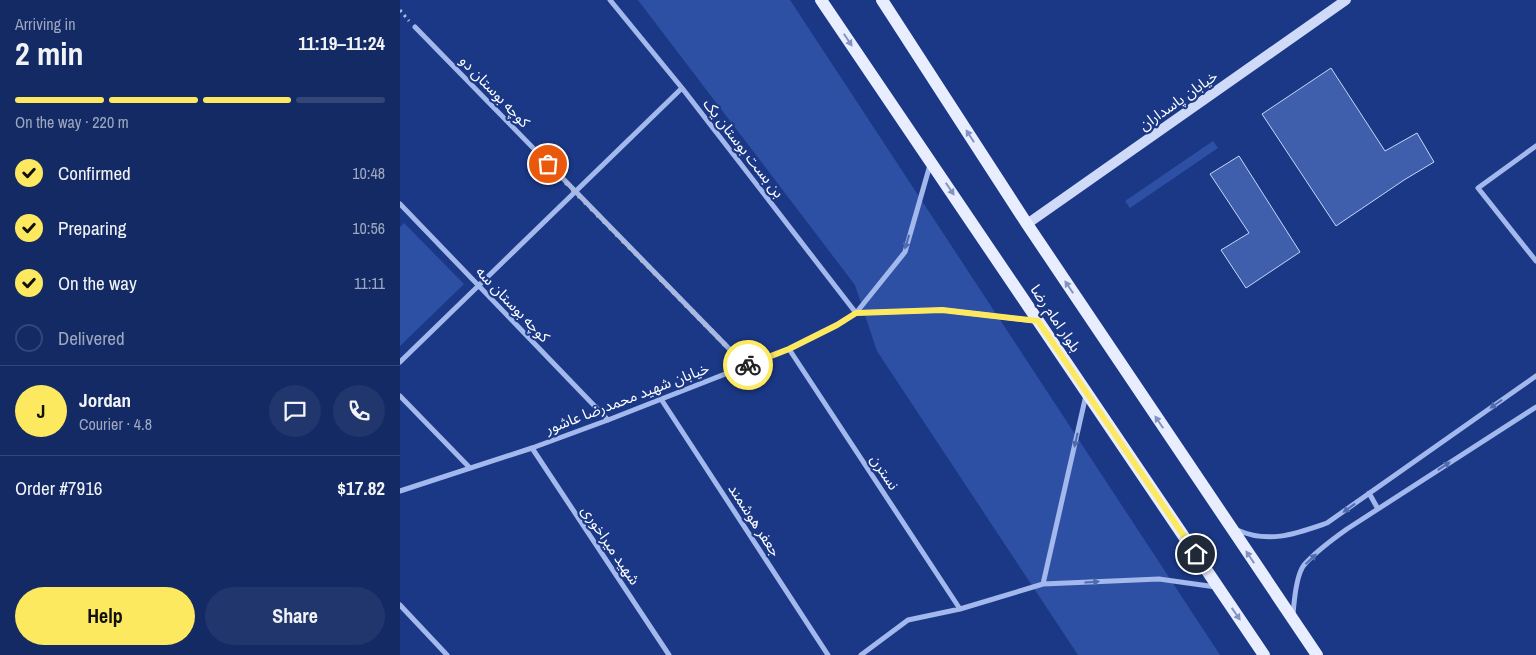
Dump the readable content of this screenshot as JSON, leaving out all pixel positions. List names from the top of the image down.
{
  "streets": {
    "main road": ["بلوار امام رضا"],
    "street": [
      "کوچه بوستان دو",
      "خیابان پاسداران",
      "بن بست بوستان یک",
      "کوچه بوستان سه",
      "خیابان شهید محمدرضا عاشور",
      "نسترن",
      "جعفر هوشمند",
      "شهید میراخوری"
    ]
  },
  "crossings": [
    ["کوچه بوستان دو", "خیابان شهید محمدرضا عاشور"],
    ["خیابان پاسداران", "بلوار امام رضا"],
    ["بن بست بوستان یک", "خیابان شهید محمدرضا عاشور"],
    ["کوچه بوستان سه", "خیابان شهید محمدرضا عاشور"],
    ["خیابان شهید محمدرضا عاشور", "نسترن"],
    ["خیابان شهید محمدرضا عاشور", "جعفر هوشمند"],
    ["خیابان شهید محمدرضا عاشور", "شهید میراخوری"]
  ],
  "page": {
    "heading": ["2 min", "Arriving in", "11:19–11:24"],
    "panel": [
      "Jordan",
      "Courier · 4.8",
      "Order #7916",
      "$17.82"
    ],
    "bar": "On the way · 220 m",
    "list": [
      ["Confirmed", "10:48"],
      ["Preparing", "10:56"],
      ["On the way", "11:11"],
      "Delivered"
    ],
    "round": "J",
    "buttons": ["Help", "Share"]
  }
}
